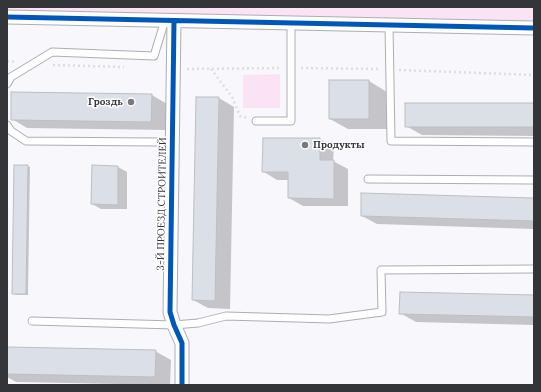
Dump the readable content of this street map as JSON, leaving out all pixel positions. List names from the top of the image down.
{
  "streets": {
    "street": ["3-Й ПРОЕЗД СТРОИТЕЛЕЙ"]
  },
  "places": ["Гроздь", "Продукты"]
}
